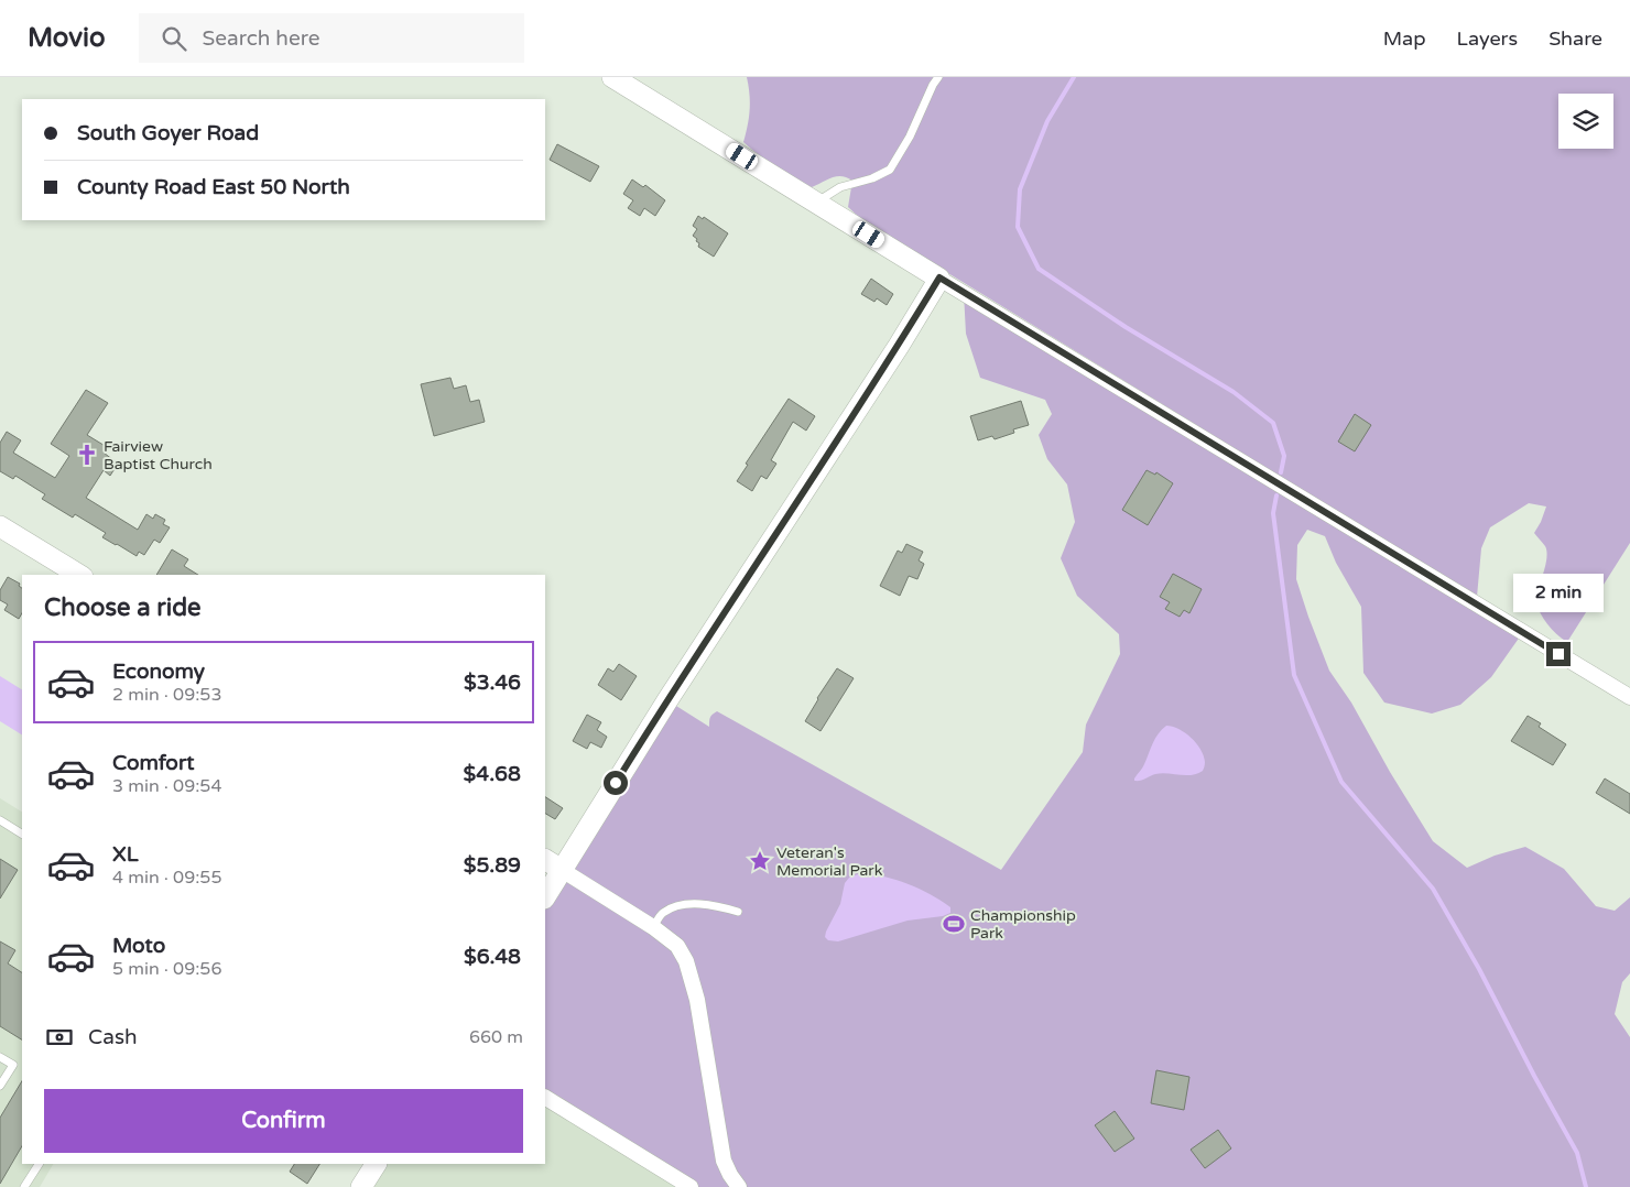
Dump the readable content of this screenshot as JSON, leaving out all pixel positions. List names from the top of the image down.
{
  "places": {
    "church": ["Fairview Baptist Church"],
    "place": ["Veteran's Memorial Park"],
    "sports": ["Championship Park"]
  },
  "page": {
    "header": "Movio",
    "search": "Search here",
    "nav": ["Map", "Layers", "Share"],
    "banner": ["South Goyer Road", "County Road East 50 North"],
    "bubble": "2 min",
    "heading": "Choose a ride",
    "list": [
      {
        "name": "Economy",
        "note": "2 min · 09:53",
        "value": "$3.46"
      },
      {
        "name": "Comfort",
        "note": "3 min · 09:54",
        "value": "$4.68"
      },
      {
        "name": "XL",
        "note": "4 min · 09:55",
        "value": "$5.89"
      },
      {
        "name": "Moto",
        "note": "5 min · 09:56",
        "value": "$6.48"
      }
    ],
    "pay": ["Cash", "660 m"],
    "buttons": "Confirm"
  }
}
